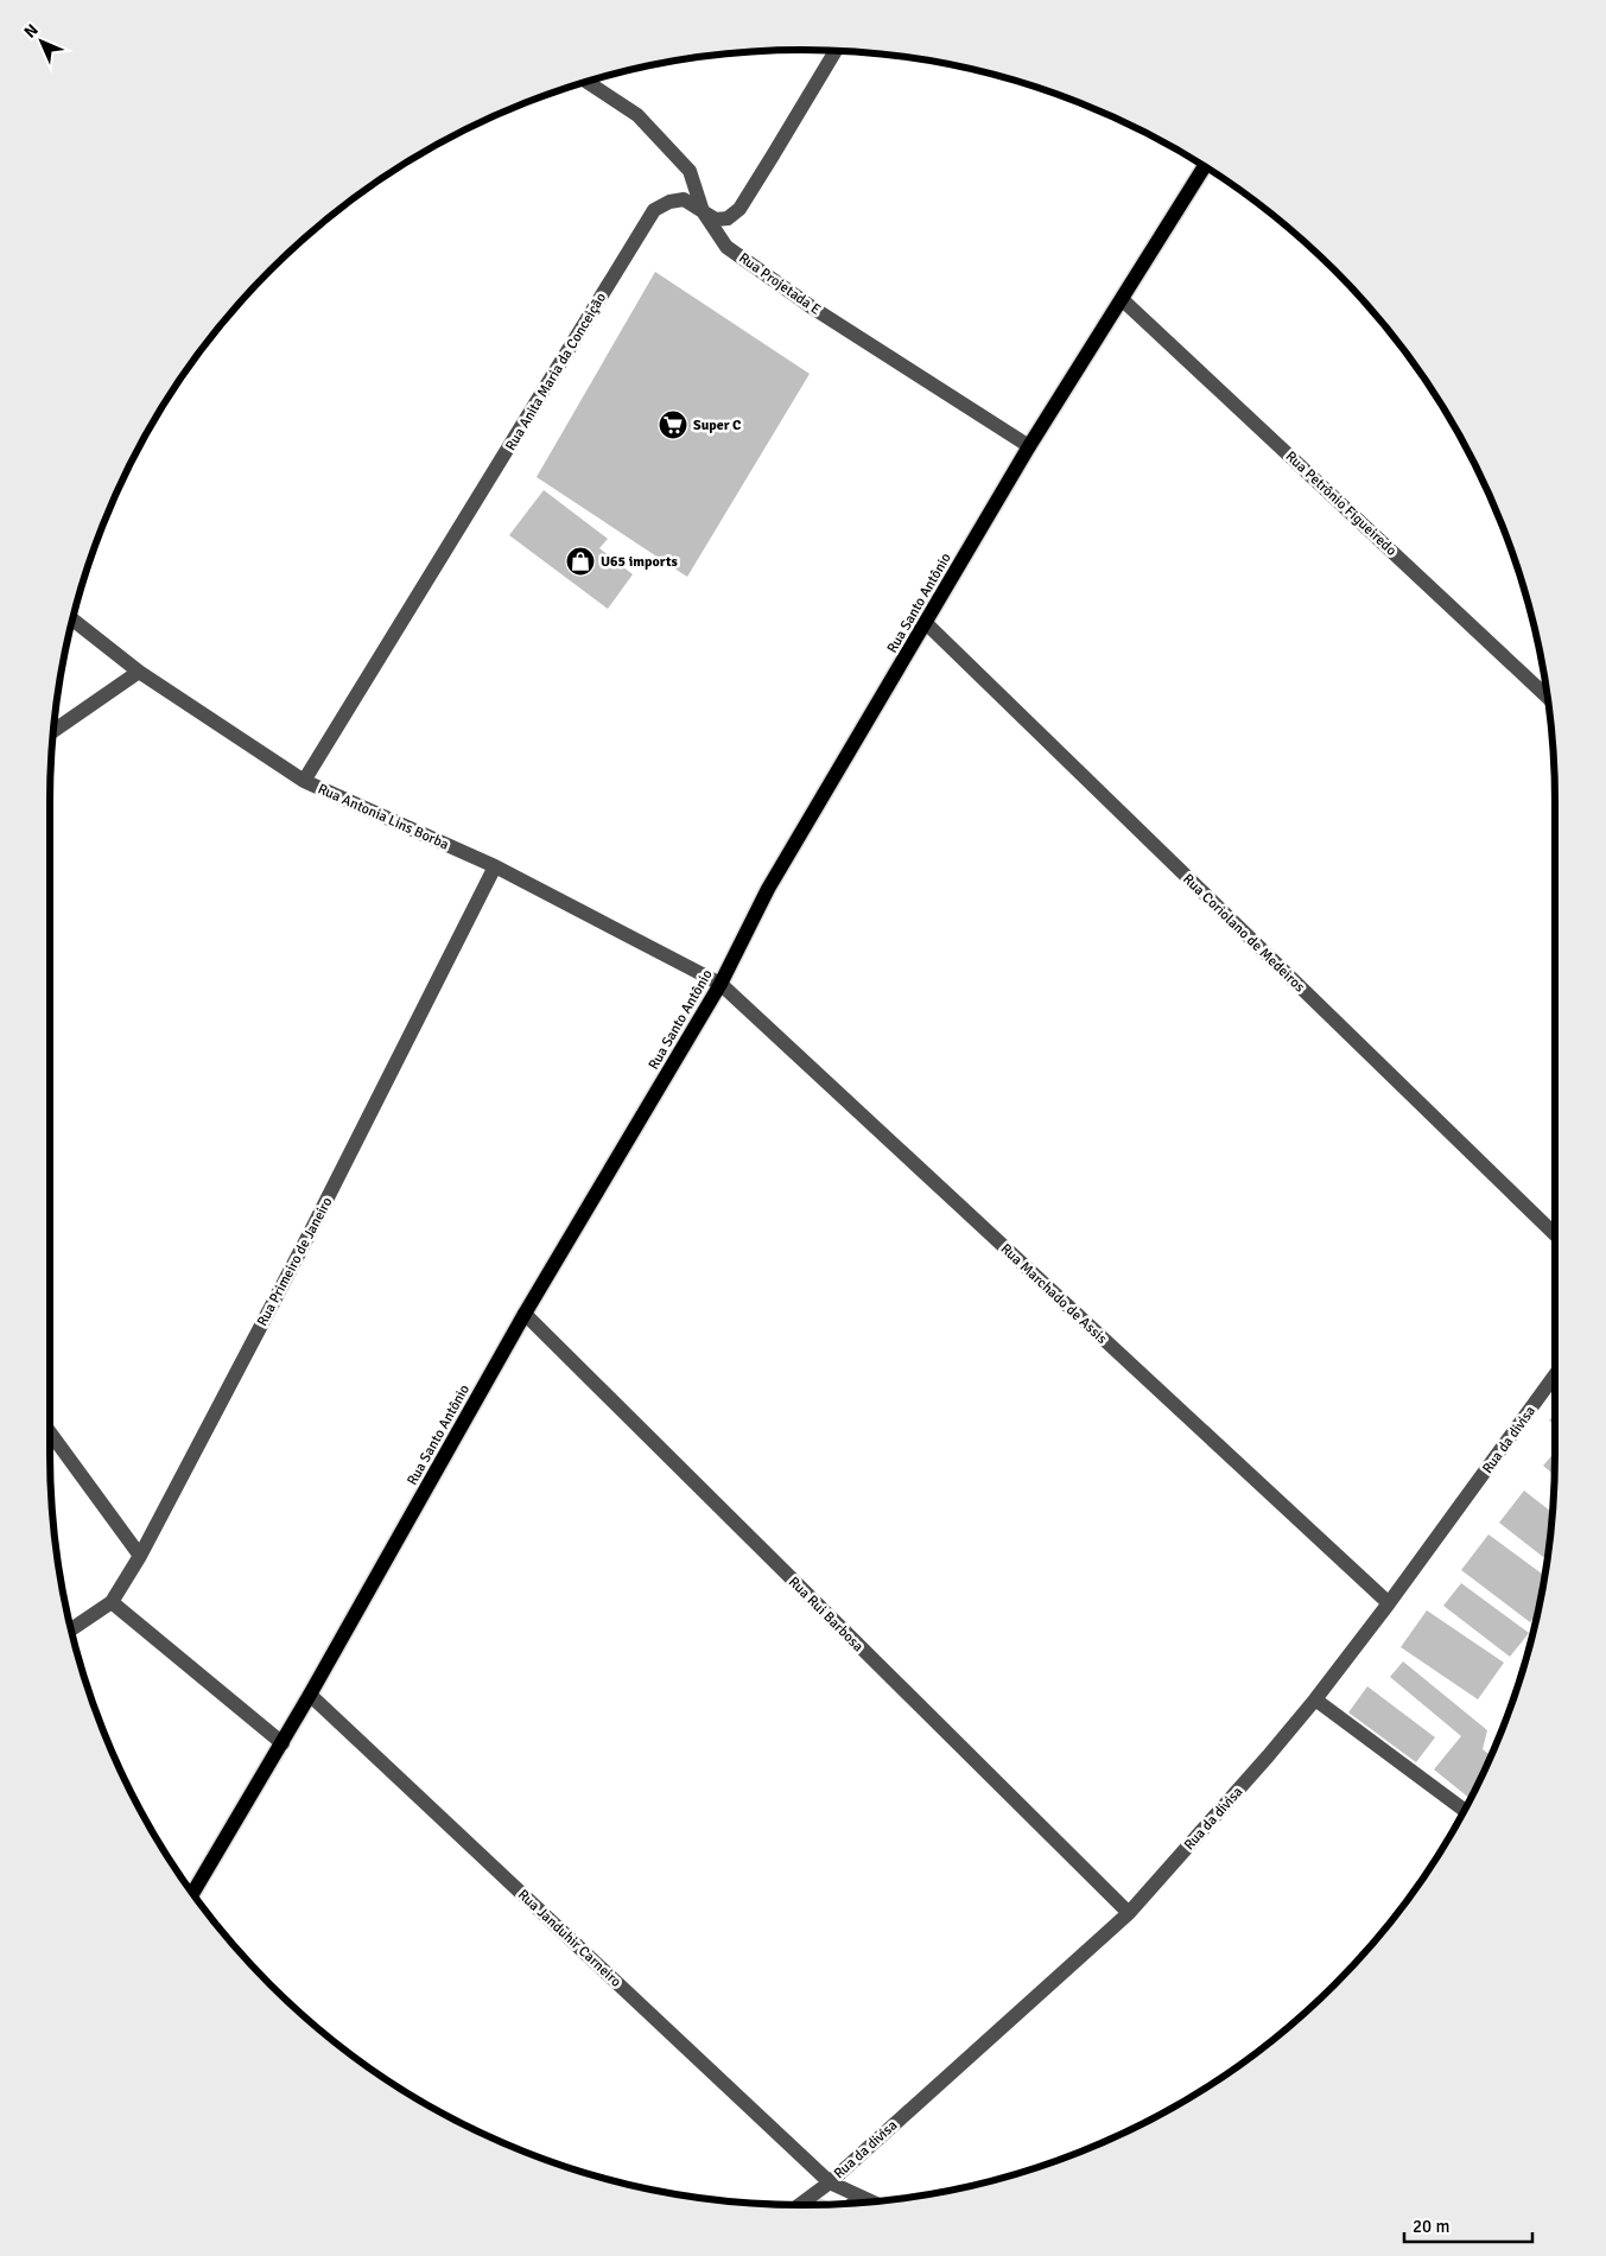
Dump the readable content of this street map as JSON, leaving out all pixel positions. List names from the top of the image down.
{
  "streets": {
    "main road": ["Rua Santo Antônio"],
    "street": [
      "Rua Projetada E",
      "Rua Anita Maria da Conceição",
      "Rua Petrônio Figueiredo",
      "Rua Antonia Lins Borba",
      "Rua Coriolano de Medeiros",
      "Rua Primeiro de Janeiro",
      "Rua Marchado de Assis",
      "Rua da divisa",
      "Rua Rui Barbosa",
      "Rua Janduhir Carneiro"
    ]
  },
  "crossings": [
    ["Rua Projetada E", "Rua Anita Maria da Conceição"],
    ["Rua Projetada E", "Rua Santo Antônio"],
    ["Rua Anita Maria da Conceição", "Rua Antonia Lins Borba"],
    ["Rua Petrônio Figueiredo", "Rua Santo Antônio"],
    ["Rua Santo Antônio", "Rua Antonia Lins Borba"],
    ["Rua Santo Antônio", "Rua Coriolano de Medeiros"],
    ["Rua Santo Antônio", "Rua Marchado de Assis"],
    ["Rua Santo Antônio", "Rua Rui Barbosa"],
    ["Rua Santo Antônio", "Rua Janduhir Carneiro"],
    ["Rua Antonia Lins Borba", "Rua Primeiro de Janeiro"],
    ["Rua Antonia Lins Borba", "Rua Marchado de Assis"],
    ["Rua Marchado de Assis", "Rua da divisa"],
    ["Rua da divisa", "Rua Rui Barbosa"],
    ["Rua da divisa", "Rua Janduhir Carneiro"]
  ],
  "places": {
    "supermarket": ["Super C"],
    "shop": ["U65 imports"]
  },
  "scale_bar": "20 m",
  "north": "top left"
}
